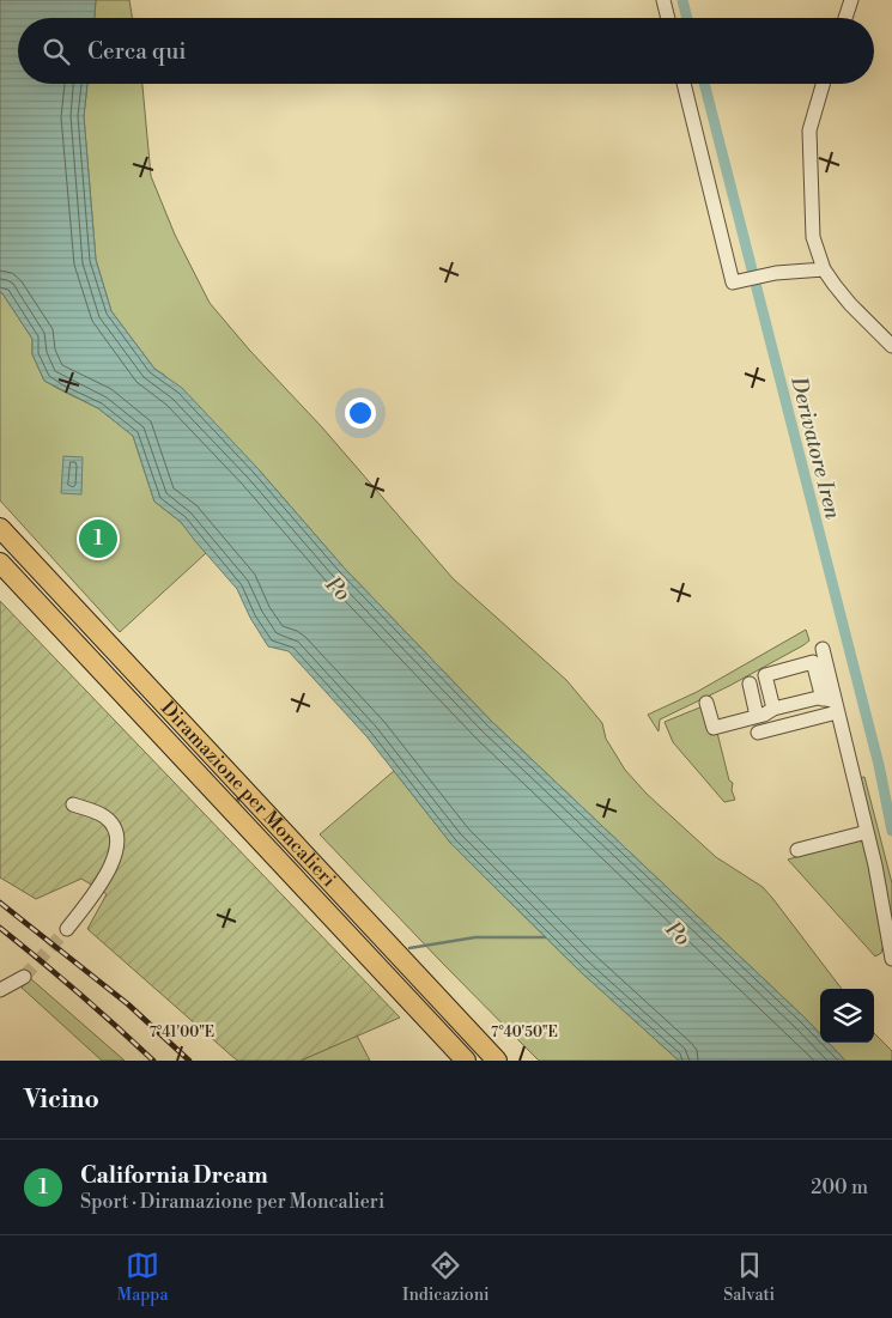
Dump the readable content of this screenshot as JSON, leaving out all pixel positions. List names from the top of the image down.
{
  "streets": {
    "highway": ["Diramazione per Moncalieri"]
  },
  "water": ["Derivatore Iren", "Po"],
  "page": {
    "search": "Cerca qui",
    "pins": "1",
    "heading": "Vicino",
    "list": [
      {
        "mark": "1",
        "name": "California Dream",
        "note": "Sport · Diramazione per Moncalieri",
        "value": "200 m"
      }
    ],
    "nav": ["Mappa", "Indicazioni", "Salvati"]
  },
  "coordinates": ["7°41'00\"E", "7°40'50\"E"]
}
